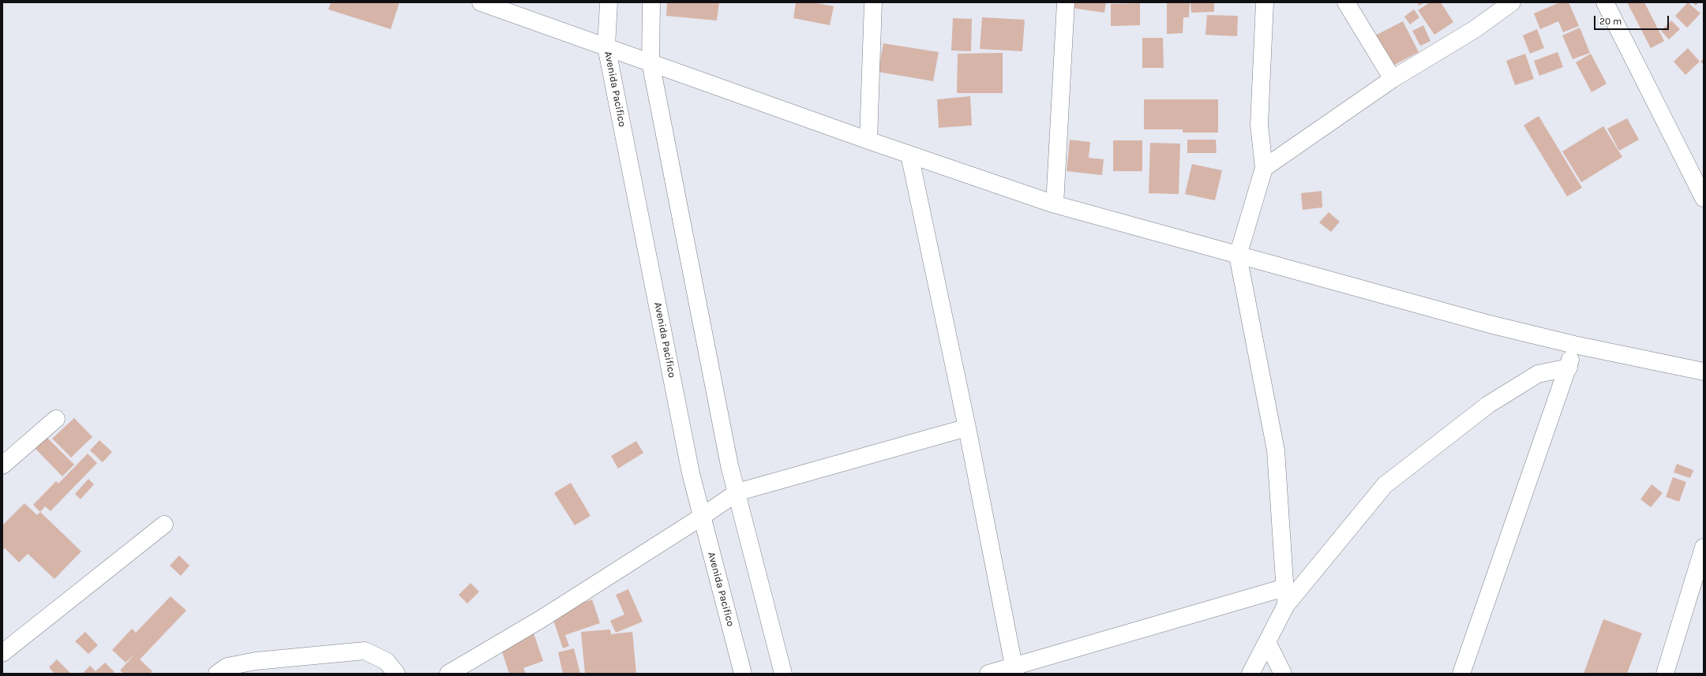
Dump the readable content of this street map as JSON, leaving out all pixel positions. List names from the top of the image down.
{
  "streets": {
    "street": ["Avenida Pacifico"]
  },
  "scale_bar": "20 m"
}
